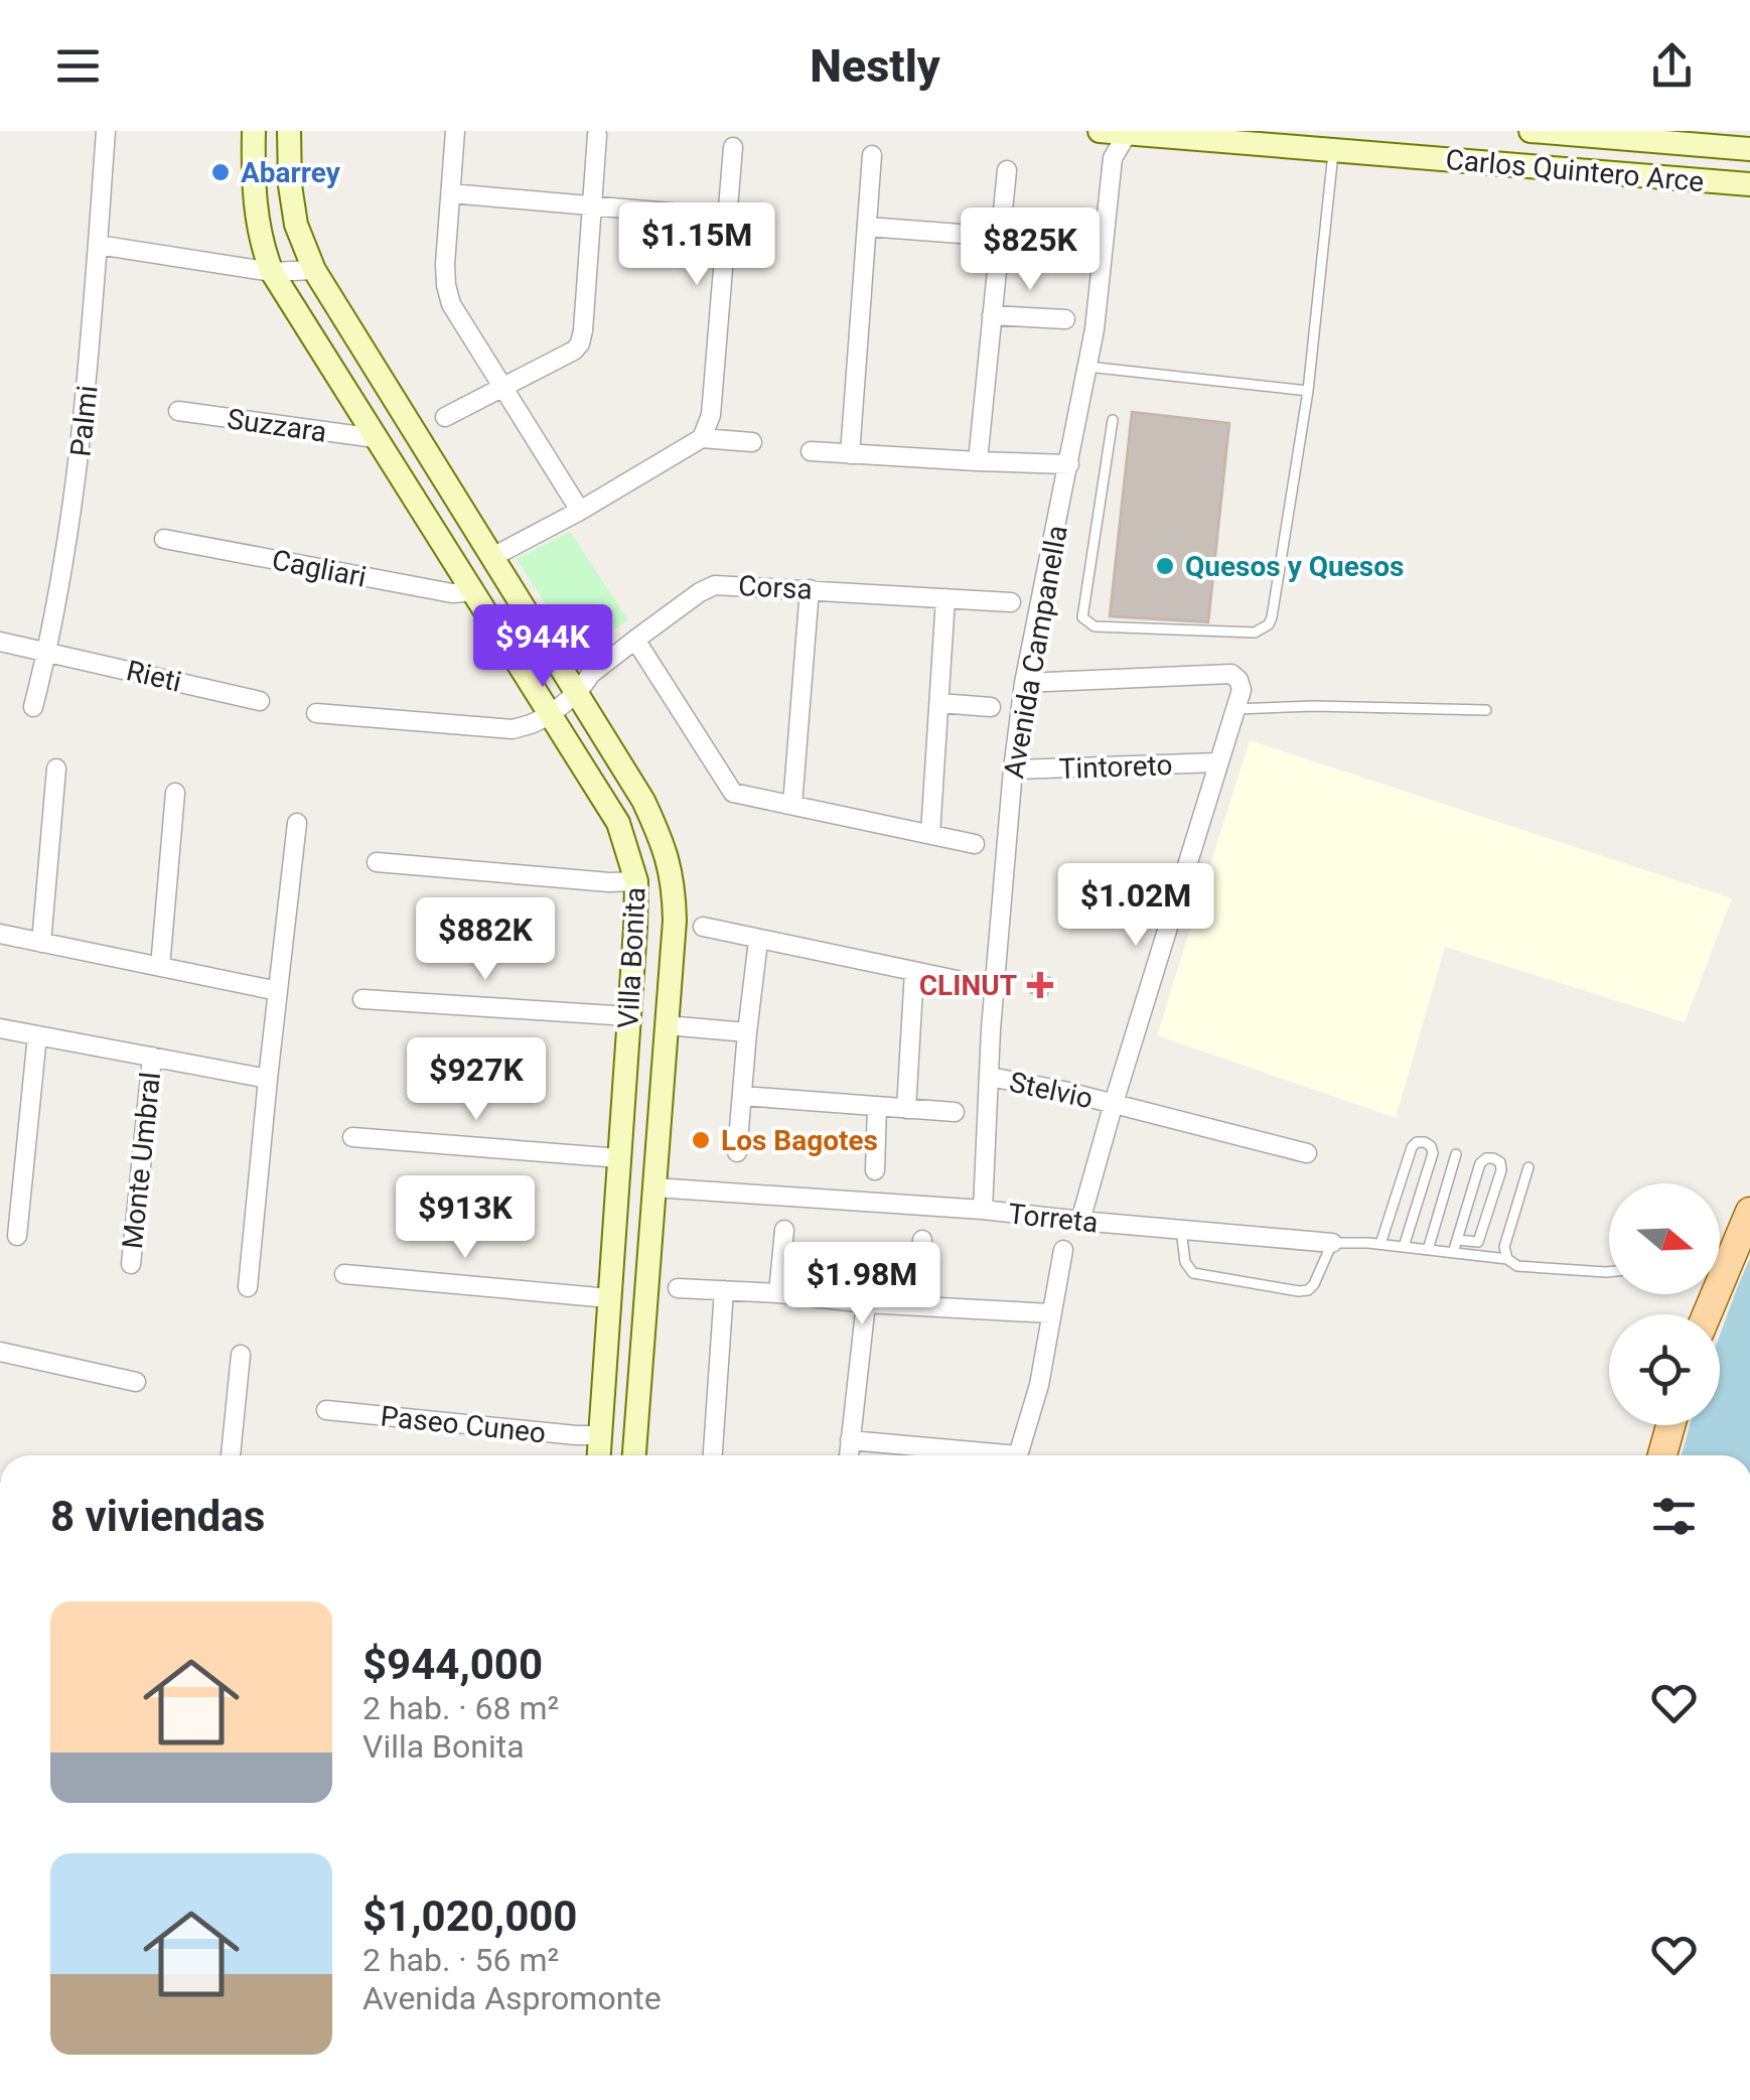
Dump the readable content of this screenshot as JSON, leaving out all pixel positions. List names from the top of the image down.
{
  "streets": {
    "street": [
      "Carlos Quintero Arce",
      "Palmi",
      "Suzzara",
      "Cagliari",
      "Corsa",
      "Avenida Campanella",
      "Rieti",
      "Tintoreto",
      "Villa Bonita",
      "Stelvio",
      "Monte Umbral",
      "Torreta",
      "Paseo Cuneo"
    ]
  },
  "crossings": [
    ["Carlos Quintero Arce", "Avenida Campanella"],
    ["Palmi", "Rieti"],
    ["Suzzara", "Villa Bonita"],
    ["Cagliari", "Villa Bonita"],
    ["Corsa", "Villa Bonita"],
    ["Avenida Campanella", "Tintoreto"],
    ["Avenida Campanella", "Stelvio"],
    ["Avenida Campanella", "Torreta"],
    ["Villa Bonita", "Torreta"],
    ["Villa Bonita", "Paseo Cuneo"]
  ],
  "places": {
    "other": ["Abarrey", "Quesos y Quesos", "Los Bagotes"],
    "health": ["CLINUT"]
  },
  "north": "right",
  "page": {
    "header": "Nestly",
    "price": [
      "$1.15M",
      "$825K",
      "$944K",
      "$1.02M",
      "$882K",
      "$927K",
      "$913K",
      "$1.98M"
    ],
    "heading": "8 viviendas",
    "list": [
      {
        "name": "$944,000",
        "note": "2 hab. · 68 m² · Villa Bonita"
      },
      {
        "name": "$1,020,000",
        "note": "2 hab. · 56 m² · Avenida Aspromonte"
      }
    ]
  }
}
